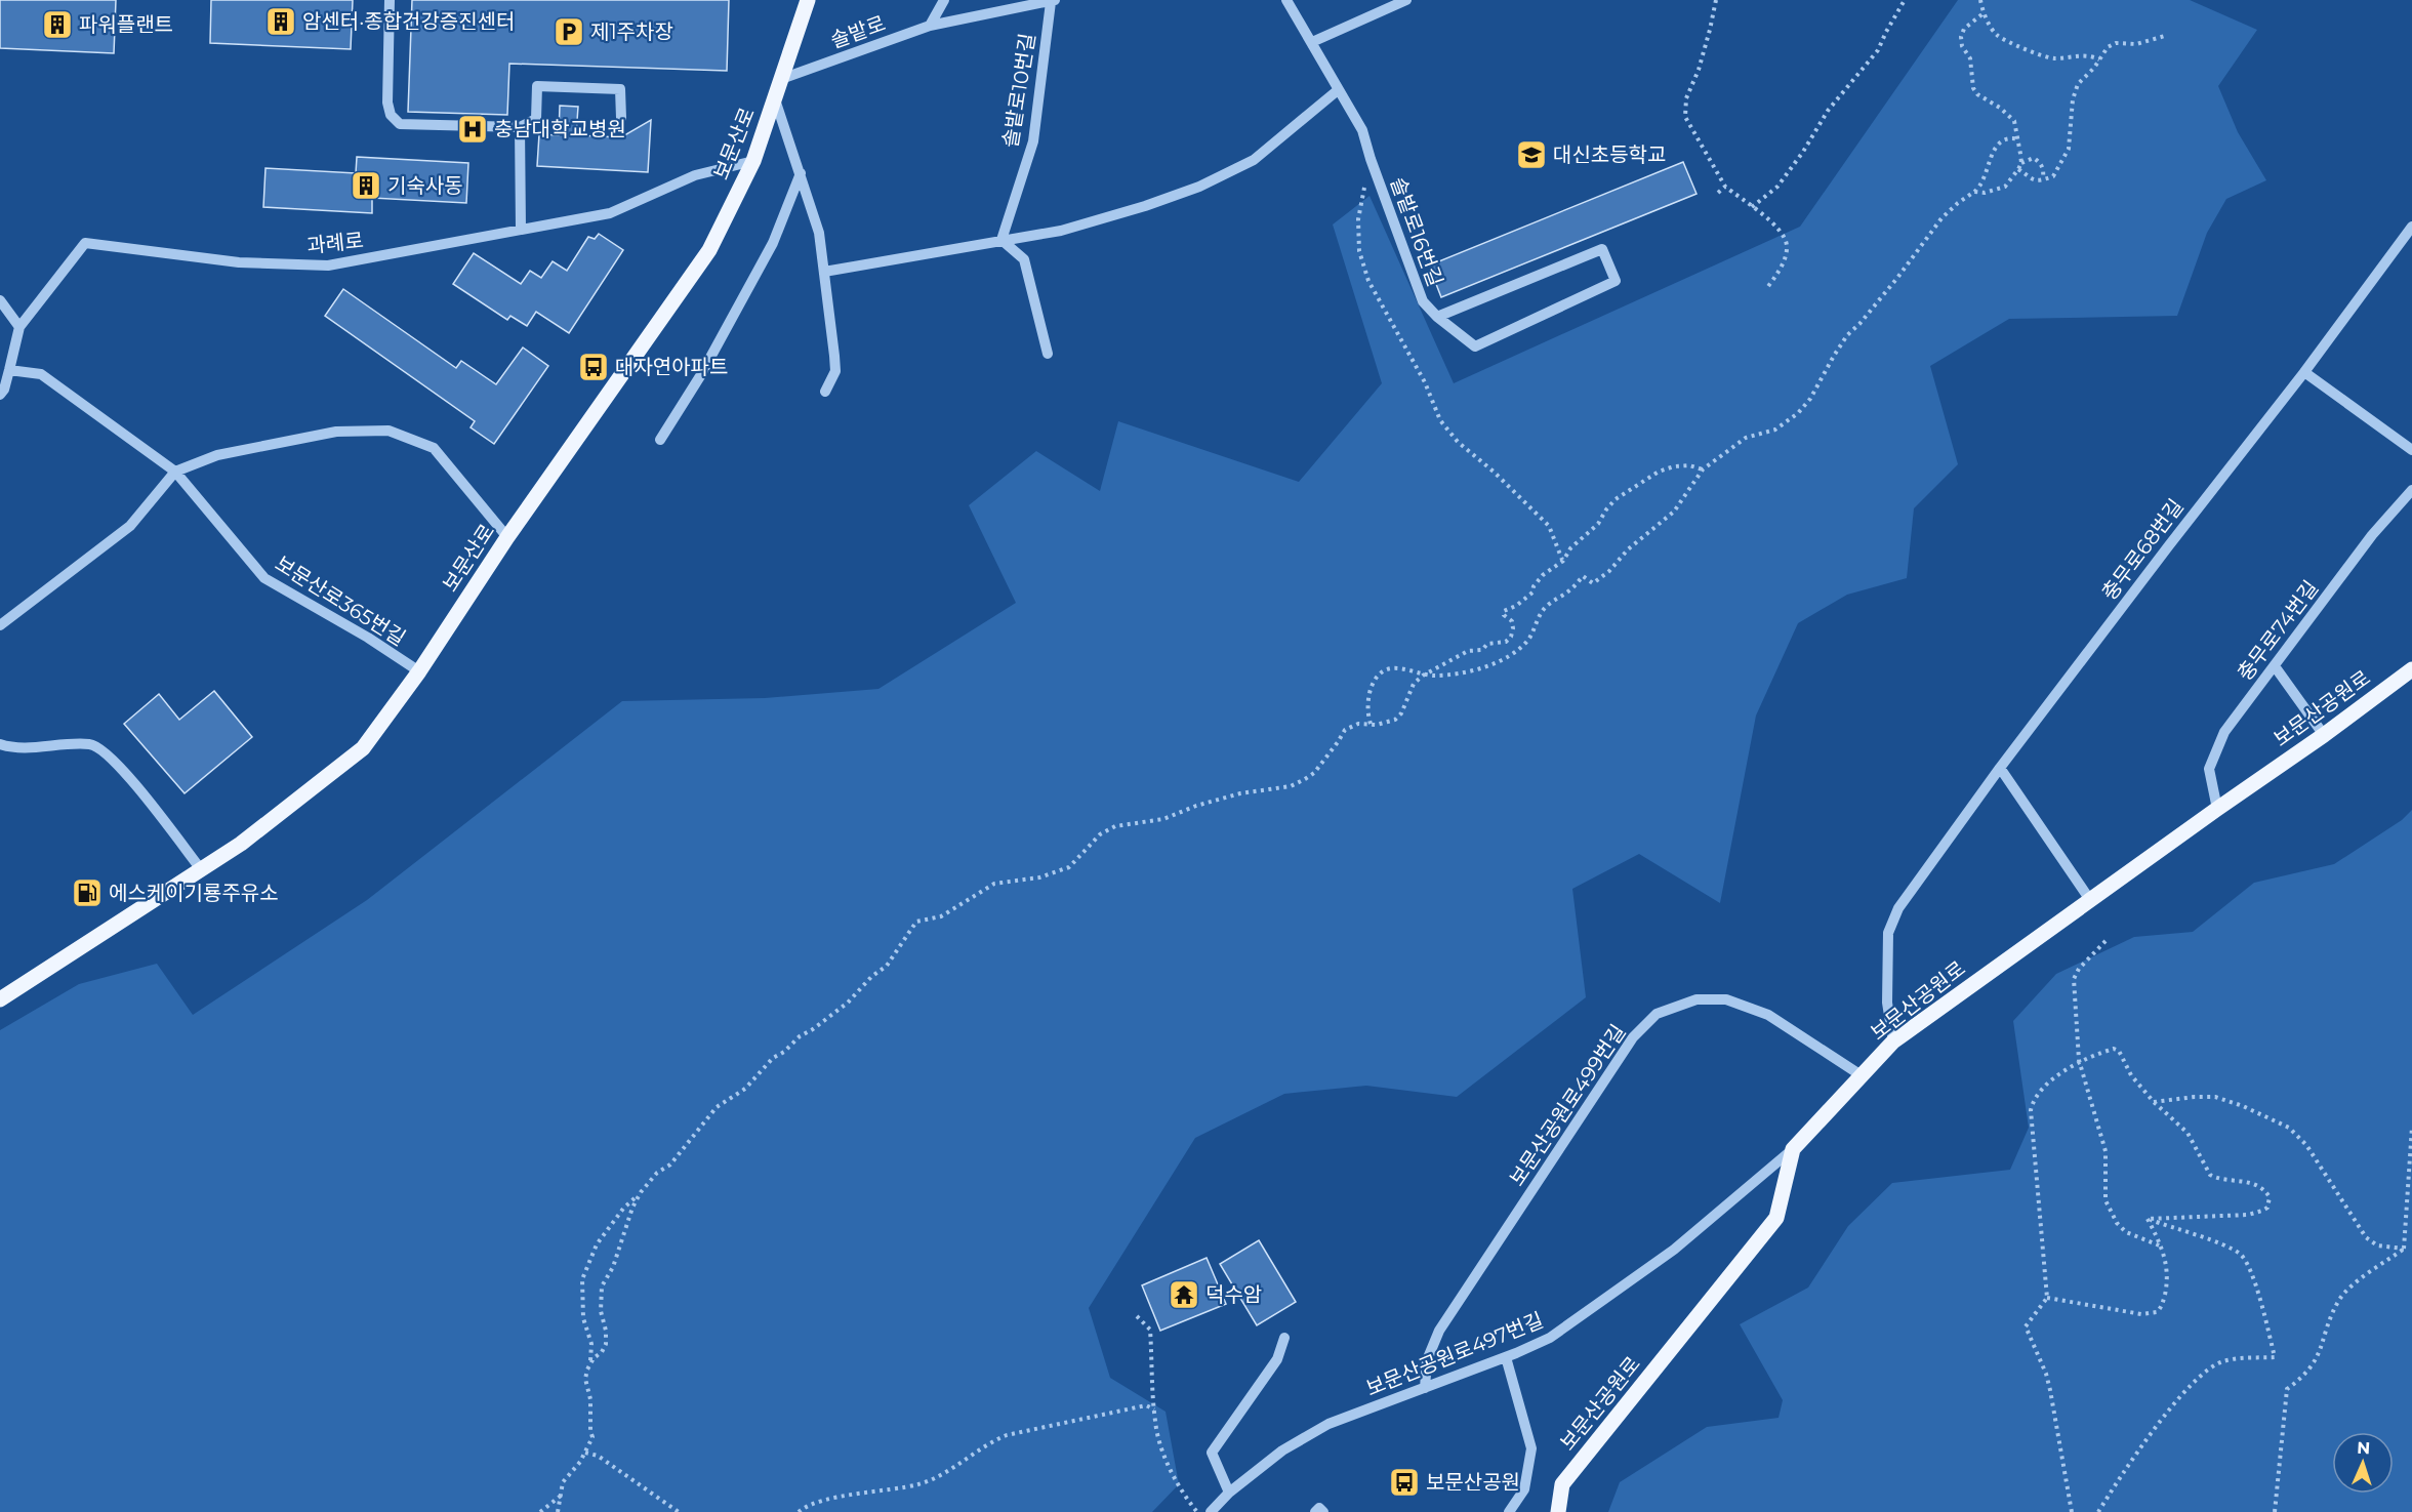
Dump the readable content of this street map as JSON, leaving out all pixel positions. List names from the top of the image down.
{
  "streets": {
    "main road": ["보문산로", "보문산공원로"],
    "street": [
      "솔밭로",
      "솔밭로10번길",
      "솔밭로16번길",
      "과례로",
      "충무로68번길",
      "보문산로365번길",
      "충무로74번길",
      "보문산공원로499번길",
      "보문산공원로497번길"
    ]
  },
  "crossings": [
    ["솔밭로", "솔밭로10번길"],
    ["솔밭로", "보문산로"],
    ["보문산로", "과례로"],
    ["보문산로", "보문산로365번길"],
    ["과례로", "보문산로365번길"],
    ["충무로68번길", "보문산공원로"],
    ["충무로74번길", "보문산공원로"],
    ["보문산공원로", "보문산공원로499번길"],
    ["보문산공원로", "보문산공원로497번길"],
    ["보문산공원로499번길", "보문산공원로497번길"]
  ],
  "places": {
    "building": ["암센터·종합건강증진센터", "파워플랜트", "기숙사동"],
    "parking": ["제1주차장"],
    "hospital": ["충남대학교병원"],
    "school or university": ["대신초등학교"],
    "bus stop": ["대자연아파트", "보문산공원"],
    "fuel station": ["에스케이기룡주유소"],
    "temple": ["덕수암"]
  },
  "north": "top"
}
